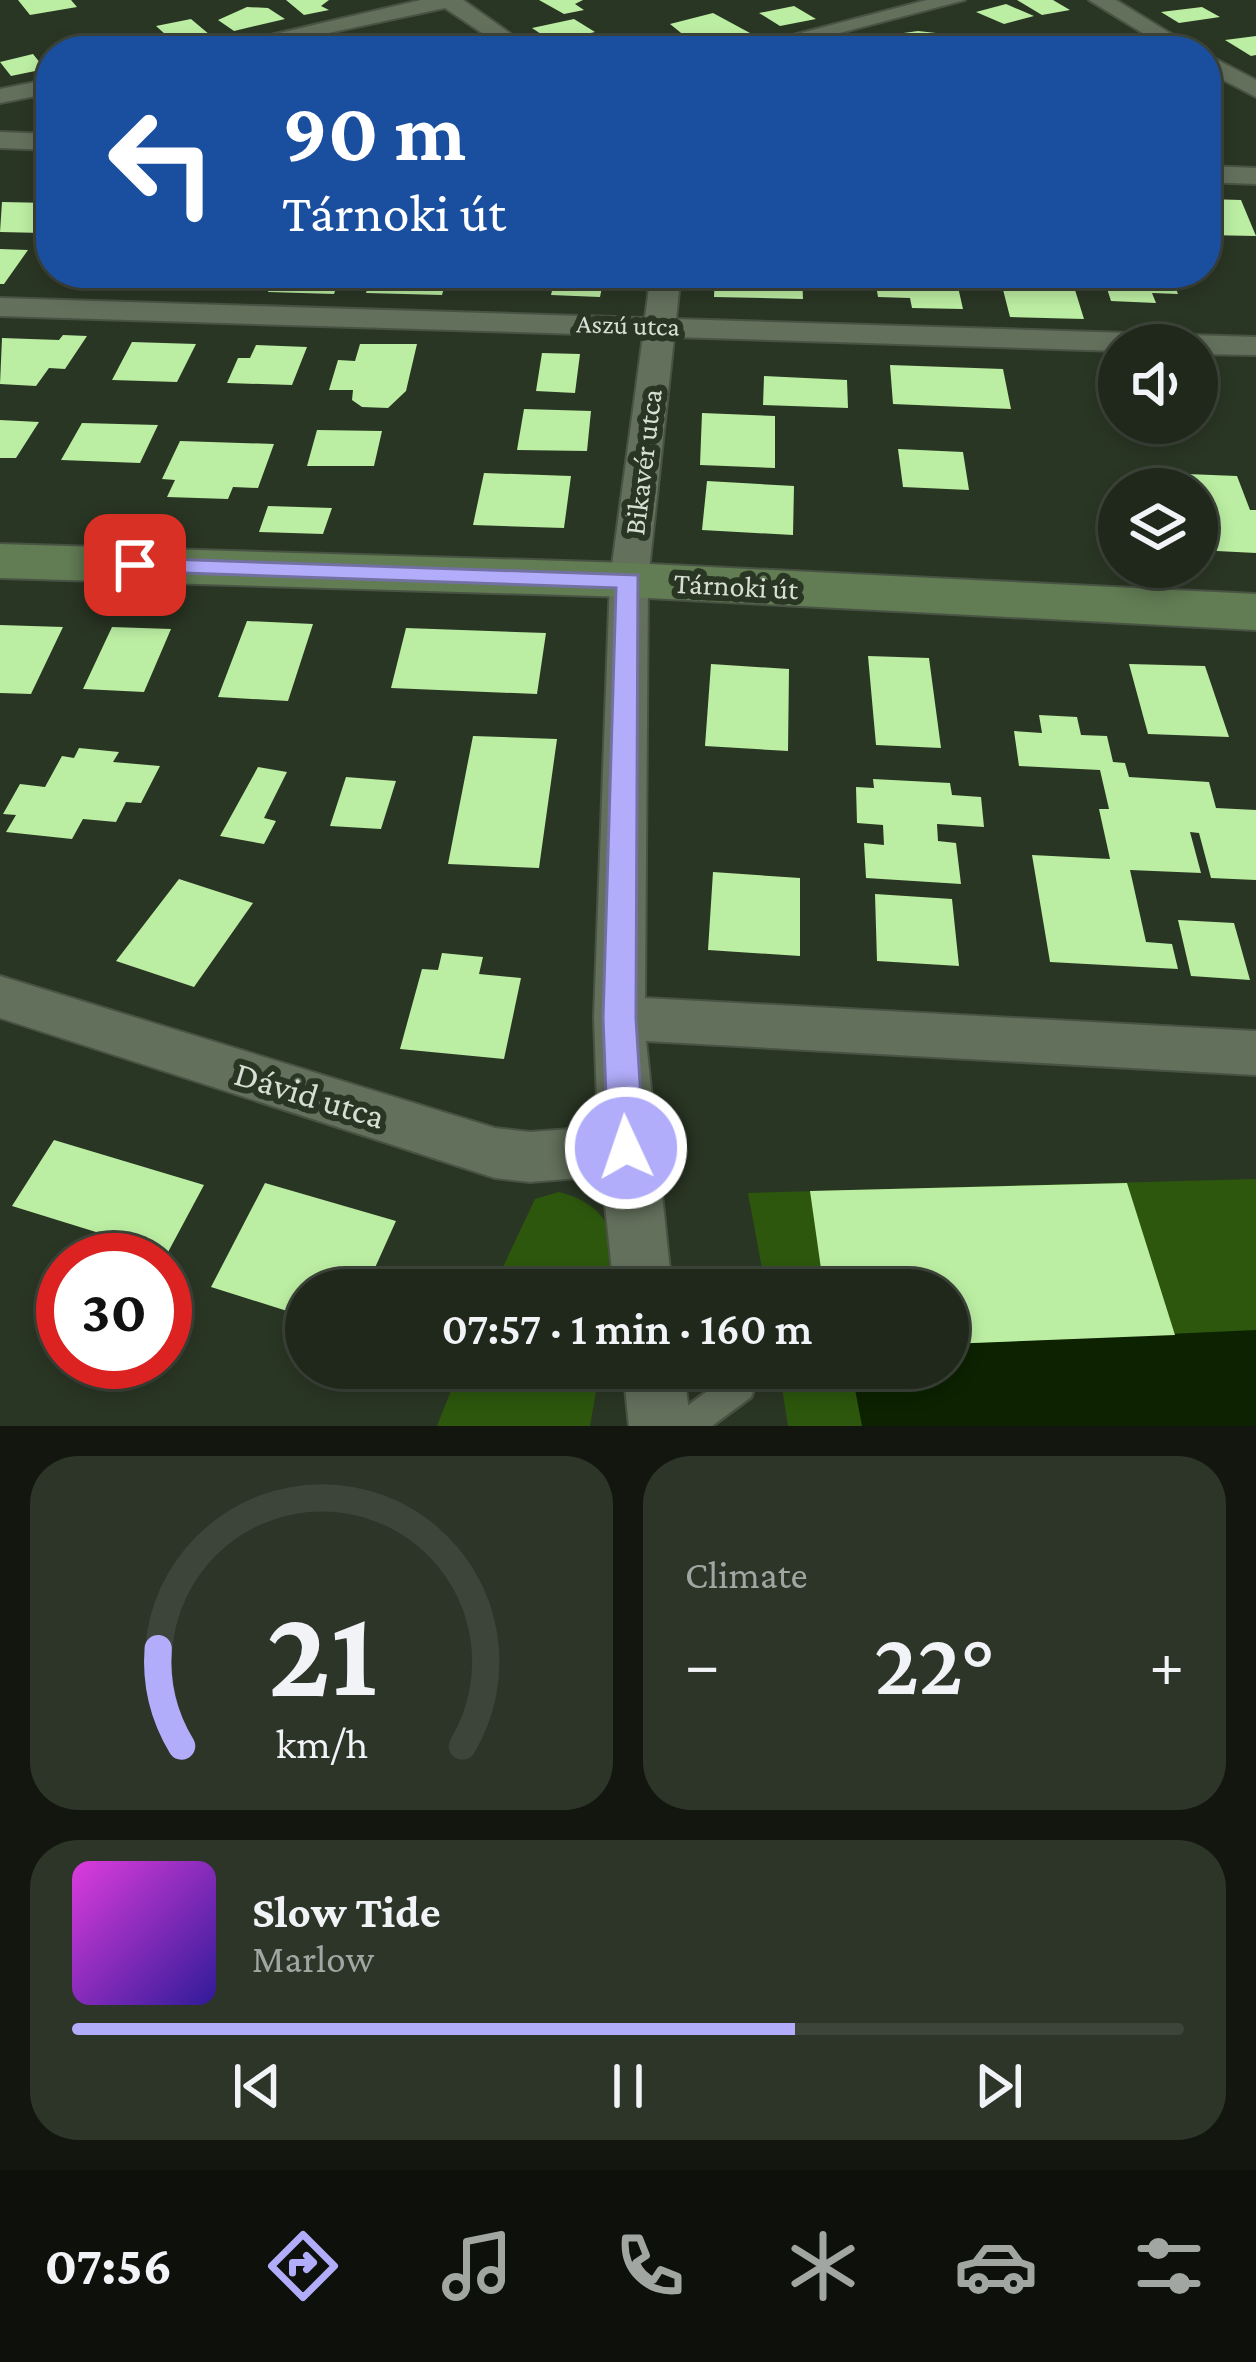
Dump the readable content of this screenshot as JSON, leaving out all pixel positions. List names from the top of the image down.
{
  "streets": {
    "street": [
      "Aszú utca",
      "Bikavér utca",
      "Tárnoki út",
      "Dávid utca"
    ]
  },
  "crossings": [
    ["Aszú utca", "Bikavér utca"],
    ["Bikavér utca", "Tárnoki út"],
    ["Bikavér utca", "Dávid utca"]
  ],
  "page": {
    "turn": ["90 m", "Tárnoki út"],
    "limit": "30",
    "trip": "07:57 · 1 min · 160 m",
    "tile": "Climate",
    "heat": ["−", "22°", "+"],
    "song": ["Slow Tide", "Marlow"],
    "tabs": "07:56",
    "gauge": ["21", "km/h"]
  }
}
